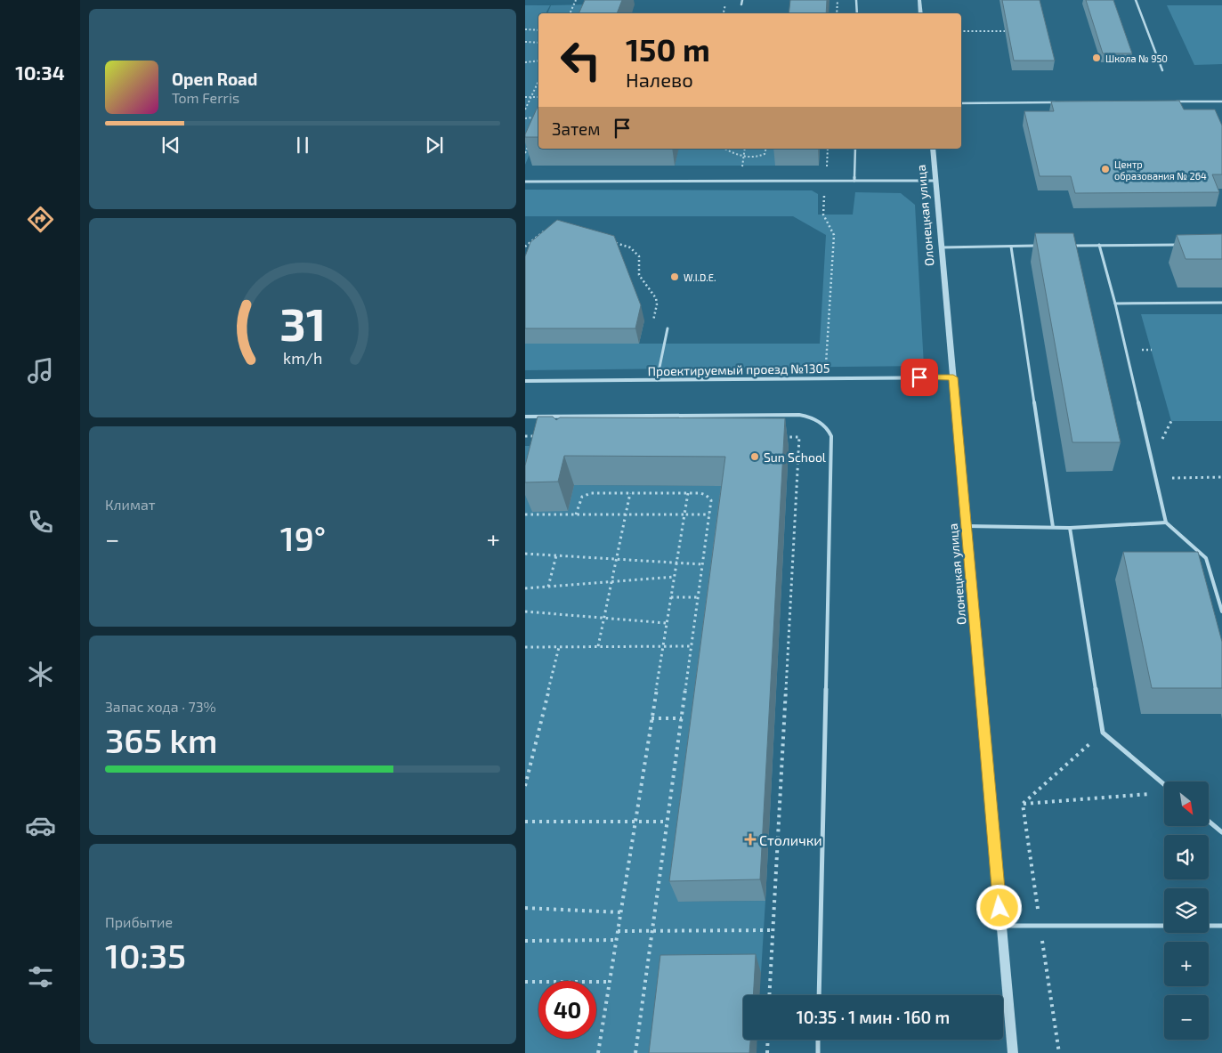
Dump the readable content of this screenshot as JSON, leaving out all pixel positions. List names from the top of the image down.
{
  "streets": {
    "street": ["Олонецкая улица", "Проектируемый проезд №1305"]
  },
  "crossings": [
    ["Олонецкая улица", "Проектируемый проезд №1305"]
  ],
  "places": {
    "other": [
      "Школа № 950",
      "Центр образования № 264",
      "W.I.D.E.",
      "Sun School"
    ],
    "health": ["Столички"]
  },
  "north": "bottom right",
  "page": {
    "tabs": "10:34",
    "turn": ["150 m", "Налево"],
    "song": ["Open Road", "Tom Ferris"],
    "then": "Затем",
    "tile": [
      "Климат",
      ["Запас хода · 73%", "365 km"],
      ["Прибытие", "10:35"]
    ],
    "heat": ["−", "19°", "+"],
    "map_buttons": ["+", "−"],
    "limit": "40",
    "trip": "10:35 · 1 мин · 160 m",
    "gauge": ["31", "km/h"]
  }
}
